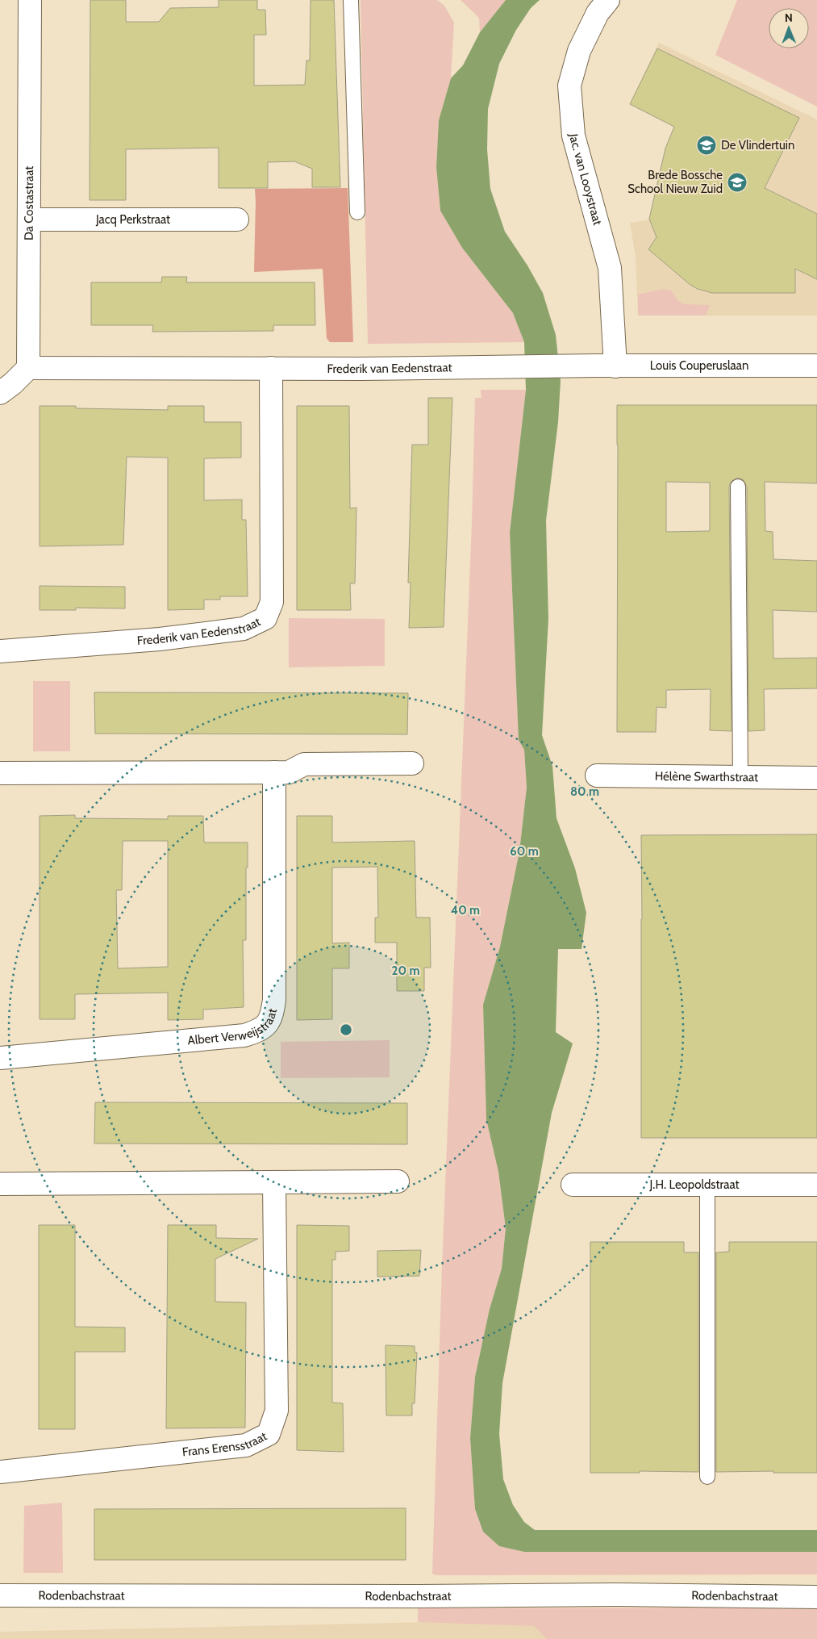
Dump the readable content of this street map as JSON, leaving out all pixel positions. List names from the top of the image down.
{
  "streets": {
    "street": [
      "Jac. van Looystraat",
      "Da Costastraat",
      "Jacq Perkstraat",
      "Louis Couperuslaan",
      "Frederik van Eedenstraat",
      "Hélène Swarthstraat",
      "Albert Verweijstraat",
      "J.H. Leopoldstraat",
      "Frans Erensstraat",
      "Rodenbachstraat"
    ]
  },
  "crossings": [
    ["Jac. van Looystraat", "Louis Couperuslaan"],
    ["Da Costastraat", "Jacq Perkstraat"],
    ["Da Costastraat", "Frederik van Eedenstraat"],
    ["Louis Couperuslaan", "Frederik van Eedenstraat"]
  ],
  "places": {
    "school or university": ["De Vlindertuin", "Brede Bossche School Nieuw Zuid"]
  },
  "north": "top",
  "rings": [
    "80 m",
    "60 m",
    "40 m",
    "20 m"
  ]
}
